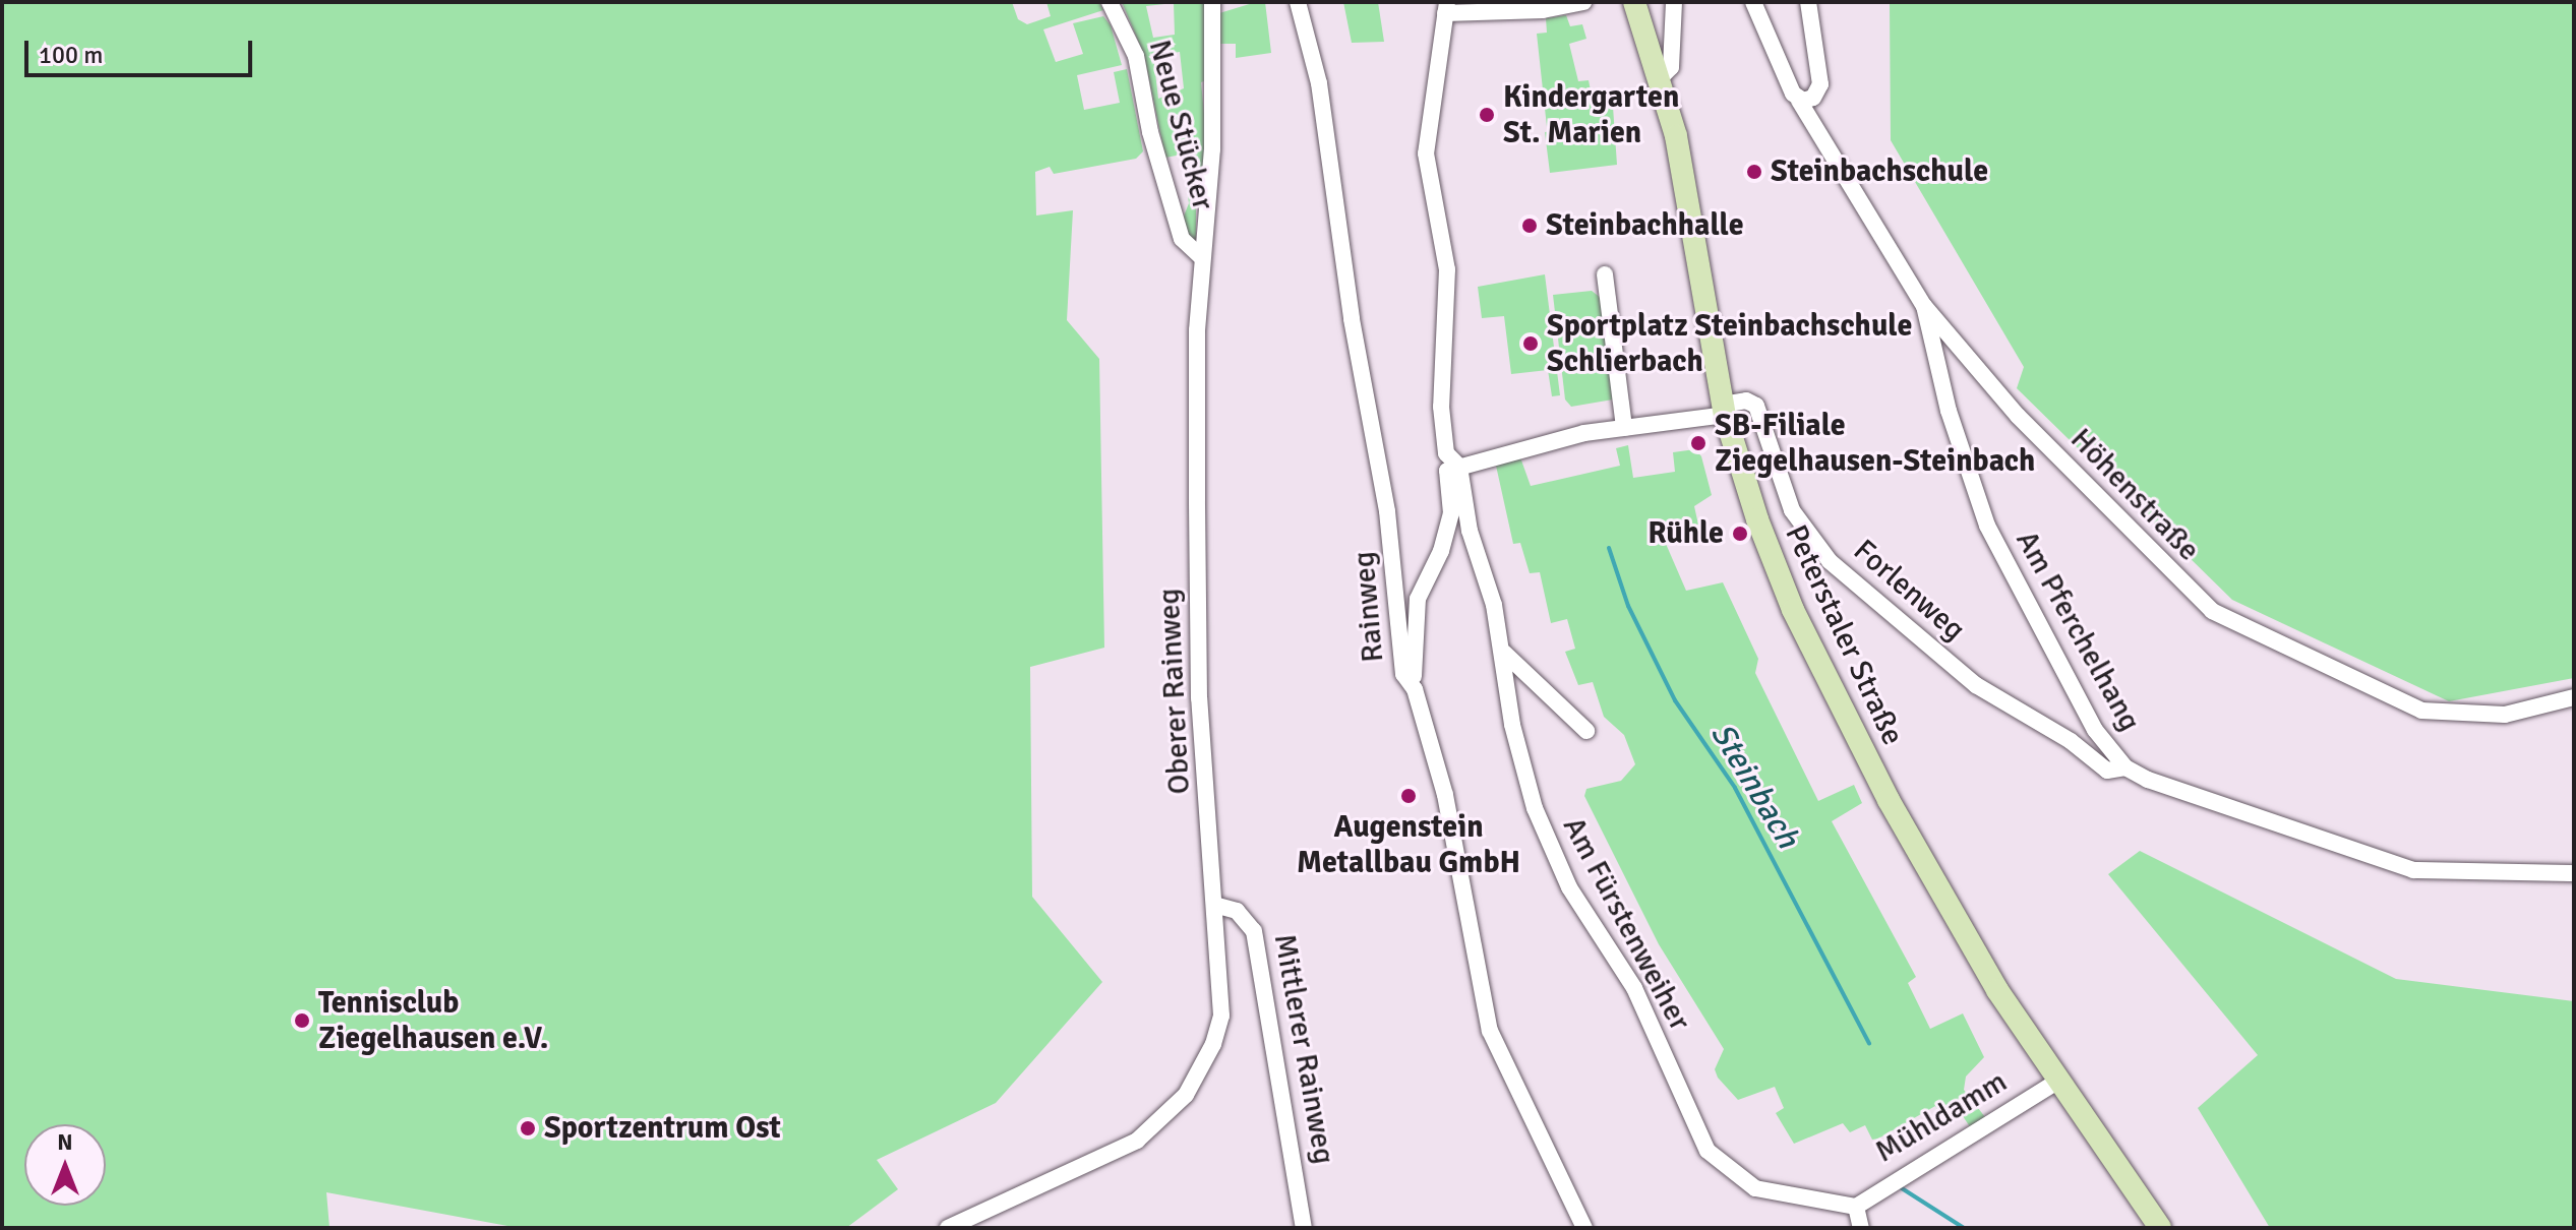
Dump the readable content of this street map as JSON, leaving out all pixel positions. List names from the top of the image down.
{
  "streets": {
    "main road": ["Peterstaler Straße"],
    "street": [
      "Neue Stücker",
      "Höhenstraße",
      "Forlenweg",
      "Rainweg",
      "Am Pferchelhang",
      "Oberer Rainweg",
      "Am Fürstenweiher",
      "Mittlerer Rainweg",
      "Mühldamm"
    ]
  },
  "crossings": [
    ["Neue Stücker", "Oberer Rainweg"],
    ["Höhenstraße", "Am Pferchelhang"],
    ["Forlenweg", "Am Pferchelhang"],
    ["Forlenweg", "Peterstaler Straße"],
    ["Peterstaler Straße", "Mühldamm"],
    ["Oberer Rainweg", "Mittlerer Rainweg"],
    ["Am Fürstenweiher", "Mühldamm"]
  ],
  "water": ["Steinbach"],
  "places": [
    "Kindergarten St. Marien",
    "Steinbachschule",
    "Steinbachhalle",
    "Sportplatz Steinbachschule Schlierbach",
    "SB-Filiale Ziegelhausen-Steinbach",
    "Rühle",
    "Augenstein Metallbau GmbH",
    "Tennisclub Ziegelhausen e.V.",
    "Sportzentrum Ost"
  ],
  "scale_bar": "100 m",
  "north": "top"
}
